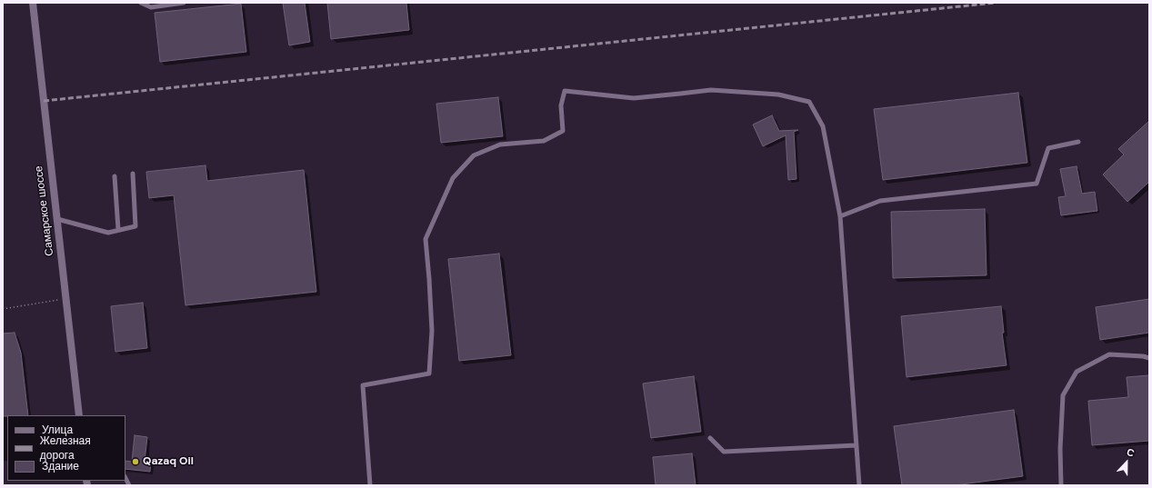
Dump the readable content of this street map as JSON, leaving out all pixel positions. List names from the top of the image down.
{
  "streets": {
    "street": ["Самарское шоссе"]
  },
  "places": ["Qazaq Oil"],
  "legend": ["Улица", "Железная дорога", "Здание"],
  "north": "top"
}
